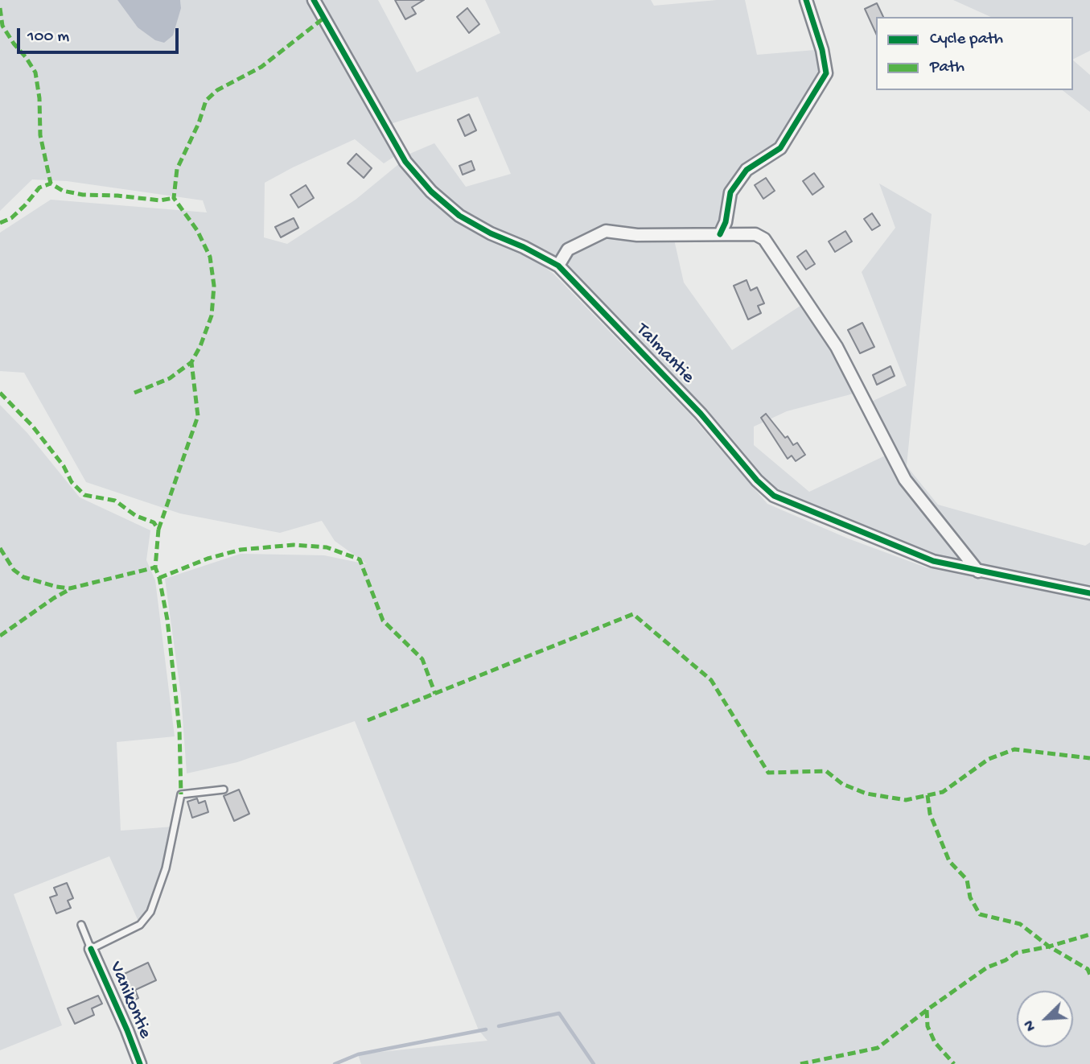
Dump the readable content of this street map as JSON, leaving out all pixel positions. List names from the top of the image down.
{
  "streets": {
    "street": ["Talmantie", "Vanikontie"]
  },
  "legend": ["Cycle path", "Path"],
  "scale_bar": "100 m",
  "north": "bottom left"
}
